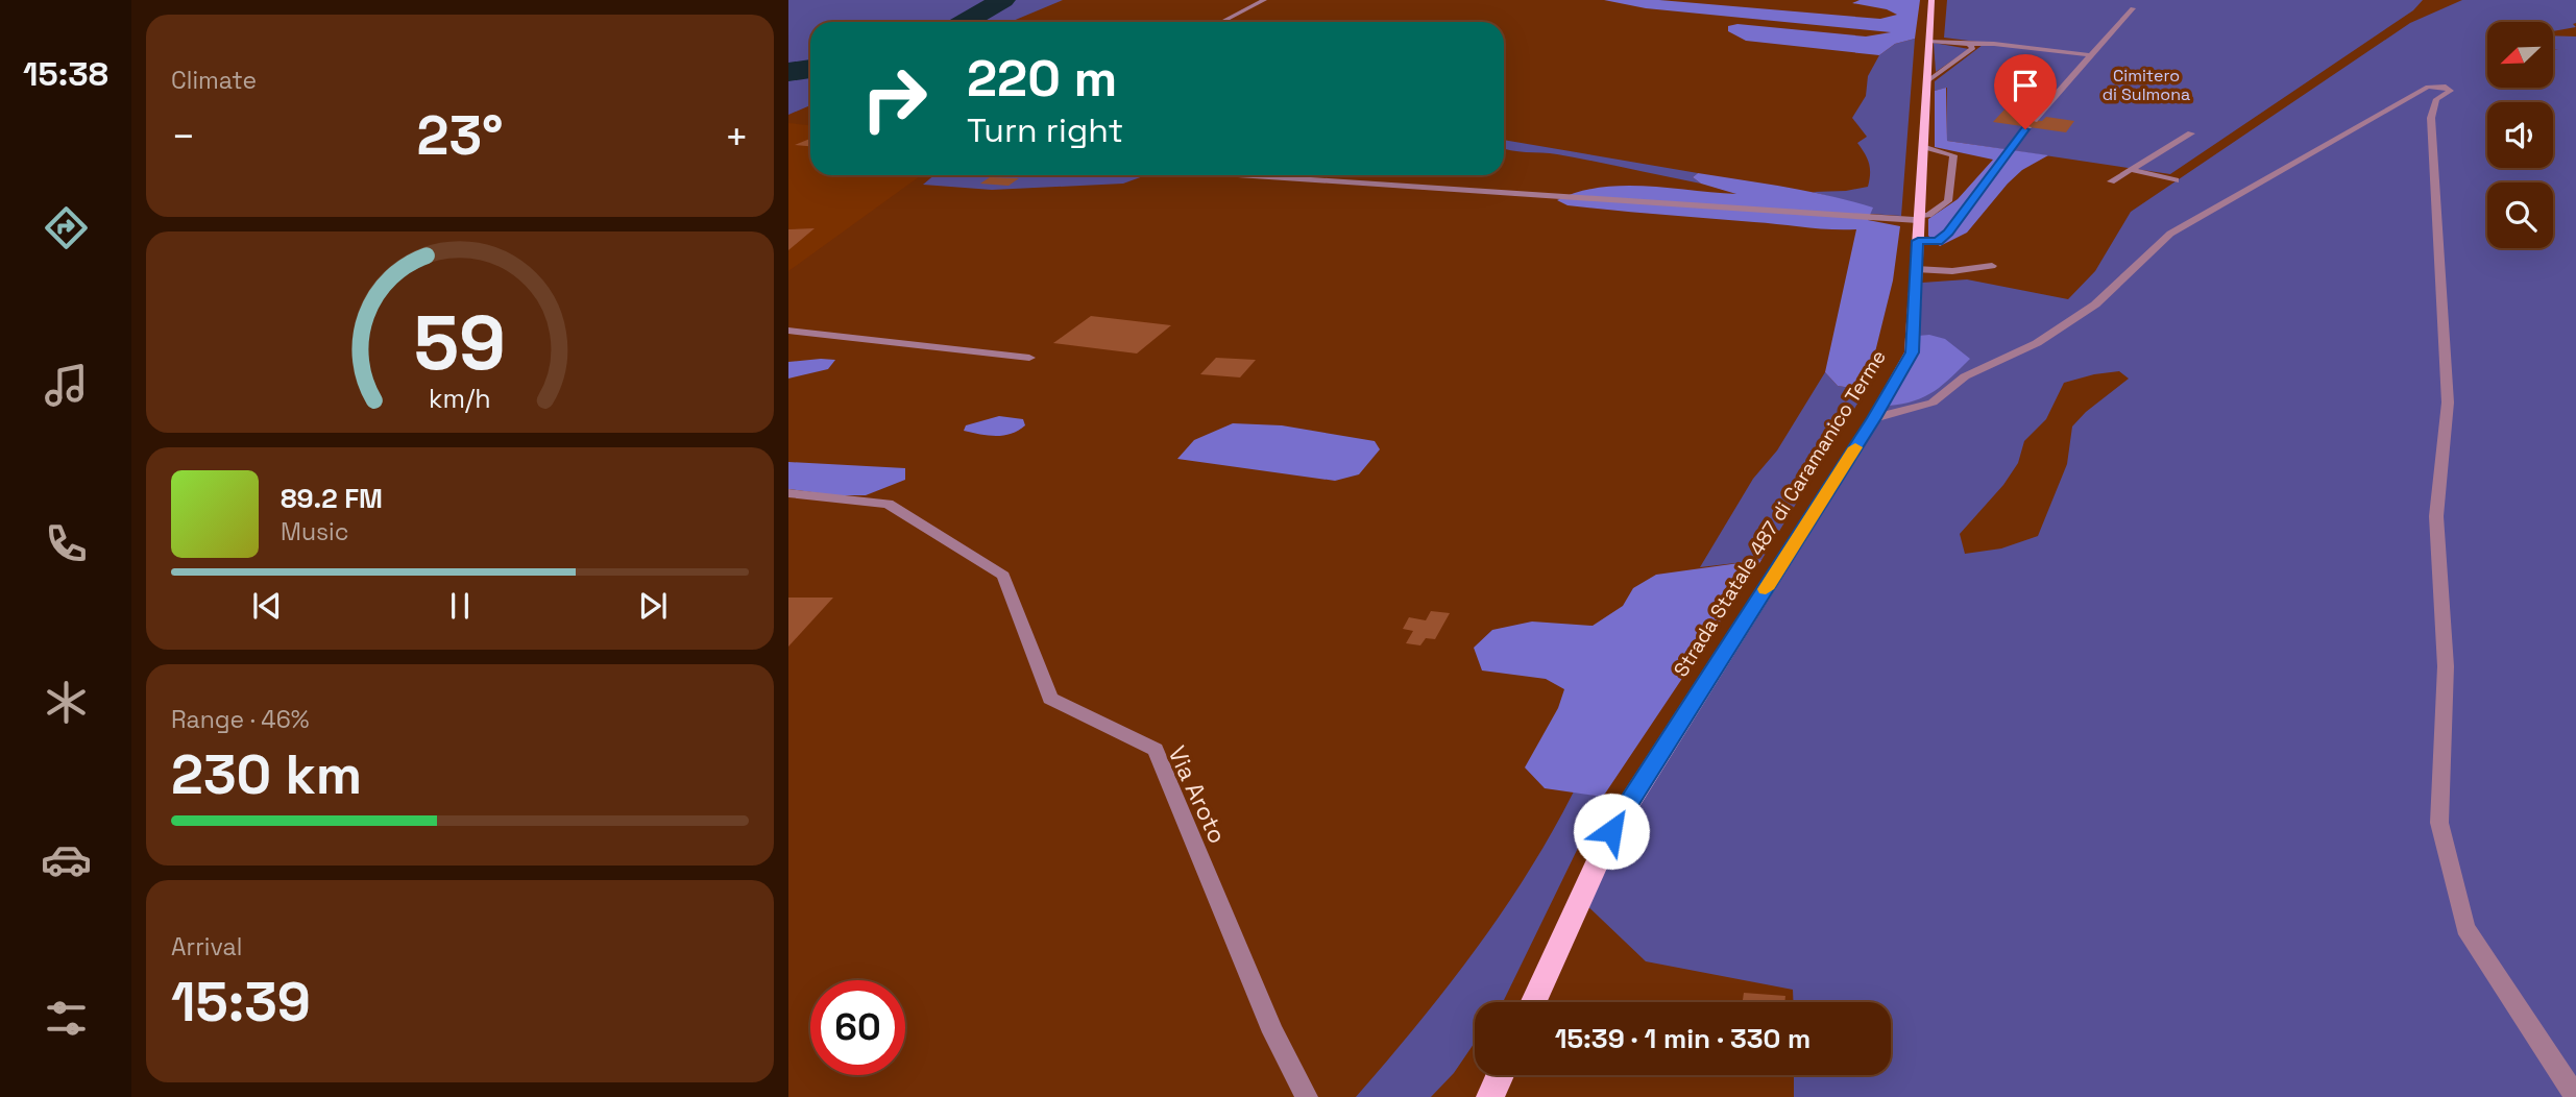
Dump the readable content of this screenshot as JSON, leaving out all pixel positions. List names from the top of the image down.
{
  "streets": {
    "main road": ["Strada Statale 487 di Caramanico Terme"],
    "street": ["Via Aroto"]
  },
  "parks": ["Cimitero di Sulmona"],
  "north": "bottom left",
  "page": {
    "tabs": "15:38",
    "tile": [
      "Climate",
      ["Range · 46%", "230 km"],
      ["Arrival", "15:39"]
    ],
    "turn": ["220 m", "Turn right"],
    "heat": ["−", "23°", "+"],
    "song": ["89.2 FM", "Music"],
    "limit": "60",
    "trip": "15:39 · 1 min · 330 m",
    "gauge": ["59", "km/h"]
  }
}
